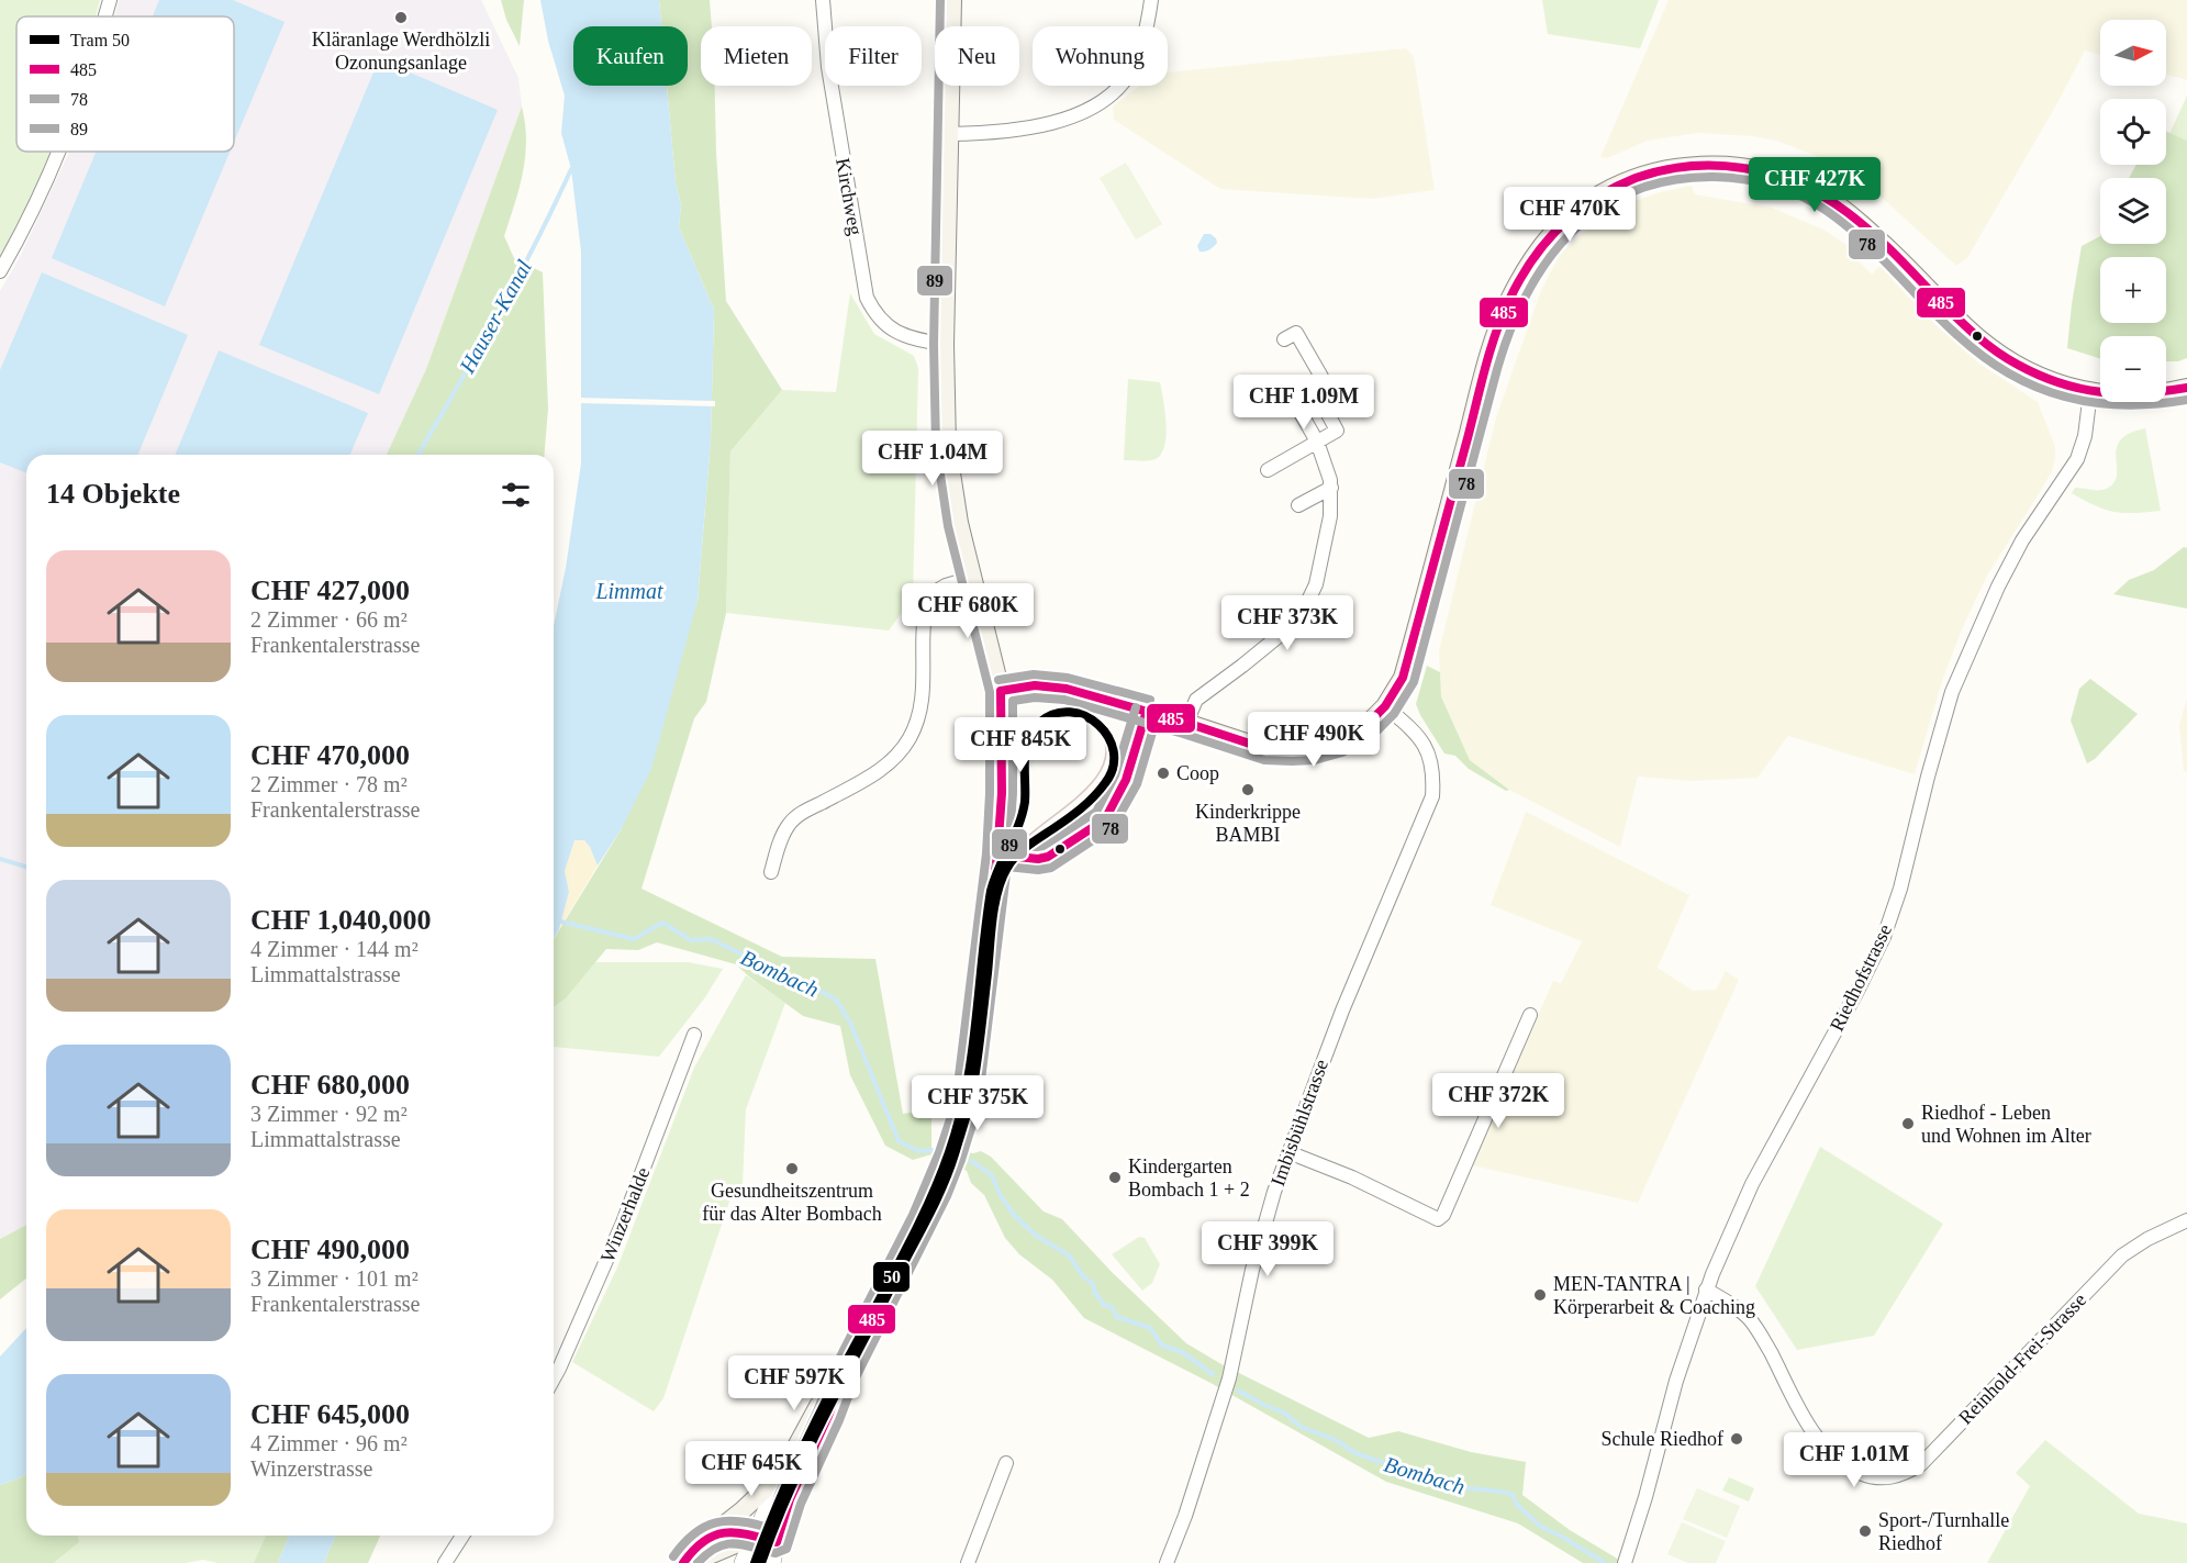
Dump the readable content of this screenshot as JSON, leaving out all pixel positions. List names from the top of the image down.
{
  "streets": {
    "street": [
      "Kirchweg",
      "Riedhofstrasse",
      "Imbisbühlstrasse",
      "Winzerhalde",
      "Reinhold-Frei-Strasse"
    ]
  },
  "crossings": [
    ["Riedhofstrasse", "Reinhold-Frei-Strasse"]
  ],
  "water": ["Hauser-Kanal", "Limmat", "Bombach"],
  "places": [
    "Kläranlage Werdhölzli Ozonungsanlage",
    "Coop",
    "Kinderkrippe BAMBI",
    "Riedhof - Leben und Wohnen im Alter",
    "Gesundheitszentrum für das Alter Bombach",
    "Kindergarten Bombach 1 + 2",
    "MEN-TANTRA | Körperarbeit & Coaching",
    "Schule Riedhof",
    "Sport-/Turnhalle Riedhof"
  ],
  "lines": [
    "transit line 89",
    "transit line 485",
    "transit line 78",
    "tram line 50"
  ],
  "legend": [
    "Tram 50",
    "485",
    "78",
    "89"
  ],
  "north": "right",
  "page": {
    "map_buttons": ["+", "−"],
    "chip": [
      "Kaufen",
      "Mieten",
      "Filter",
      "Neu",
      "Wohnung"
    ],
    "price": [
      "CHF 427K",
      "CHF 470K",
      "CHF 1.09M",
      "CHF 1.04M",
      "CHF 680K",
      "CHF 373K",
      "CHF 490K",
      "CHF 845K",
      "CHF 372K",
      "CHF 375K",
      "CHF 399K",
      "CHF 597K",
      "CHF 1.01M",
      "CHF 645K"
    ],
    "heading": "14 Objekte",
    "list": [
      {
        "name": "CHF 427,000",
        "note": "2 Zimmer · 66 m² · Frankentalerstrasse"
      },
      {
        "name": "CHF 470,000",
        "note": "2 Zimmer · 78 m² · Frankentalerstrasse"
      },
      {
        "name": "CHF 1,040,000",
        "note": "4 Zimmer · 144 m² · Limmattalstrasse"
      },
      {
        "name": "CHF 680,000",
        "note": "3 Zimmer · 92 m² · Limmattalstrasse"
      },
      {
        "name": "CHF 490,000",
        "note": "3 Zimmer · 101 m² · Frankentalerstrasse"
      },
      {
        "name": "CHF 645,000",
        "note": "4 Zimmer · 96 m² · Winzerstrasse"
      }
    ]
  }
}
